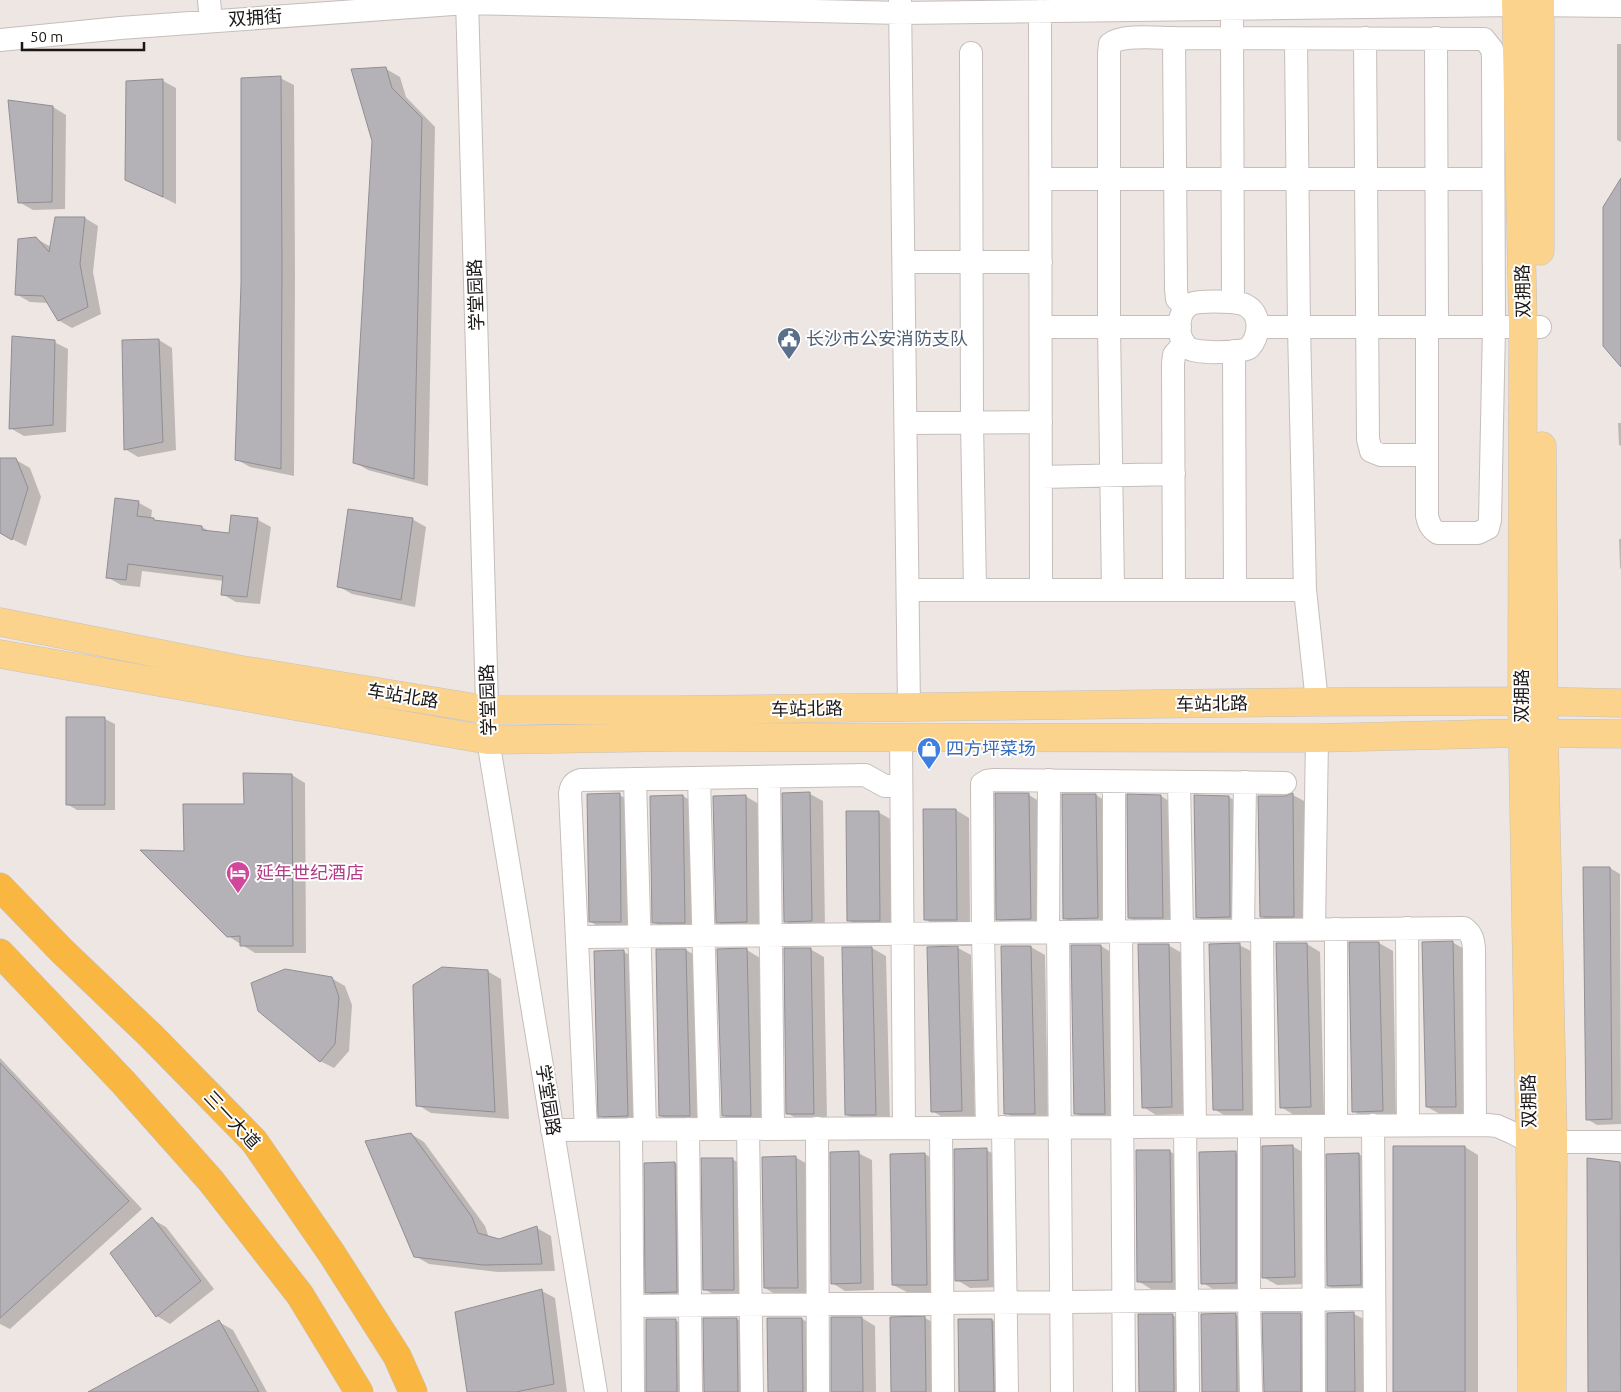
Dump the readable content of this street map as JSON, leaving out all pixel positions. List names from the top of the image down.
{
  "streets": {
    "highway": ["三一大道"],
    "main road": ["双拥路", "车站北路"],
    "street": ["双拥街", "学堂园路"]
  },
  "crossings": [
    ["双拥街", "双拥路"],
    ["双拥街", "学堂园路"],
    ["双拥路", "车站北路"],
    ["学堂园路", "车站北路"]
  ],
  "places": {
    "public building": ["长沙市公安消防支队"],
    "shop": ["四方坪菜场"],
    "hotel": ["延年世纪酒店"]
  },
  "scale_bar": "50 m"
}
